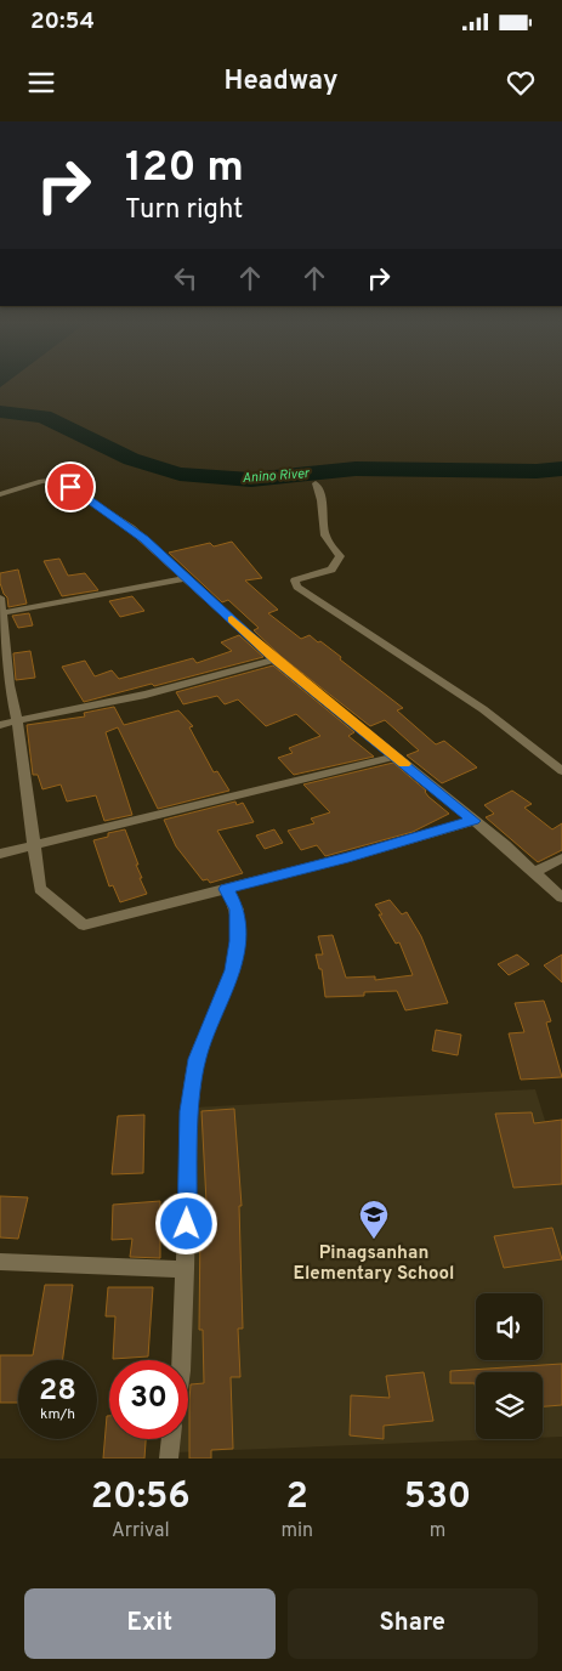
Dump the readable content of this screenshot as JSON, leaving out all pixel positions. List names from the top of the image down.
{
  "water": ["Anino River"],
  "places": {
    "school or university": ["Pinagsanhan Elementary School"]
  },
  "page": {
    "status": "20:54",
    "header": "Headway",
    "turn": ["120 m", "Turn right"],
    "speed": "28 km/h",
    "limit": "30",
    "eta": [
      "20:56",
      "Arrival",
      "2",
      "min",
      "530",
      "m"
    ],
    "buttons": ["Exit", "Share"]
  }
}
